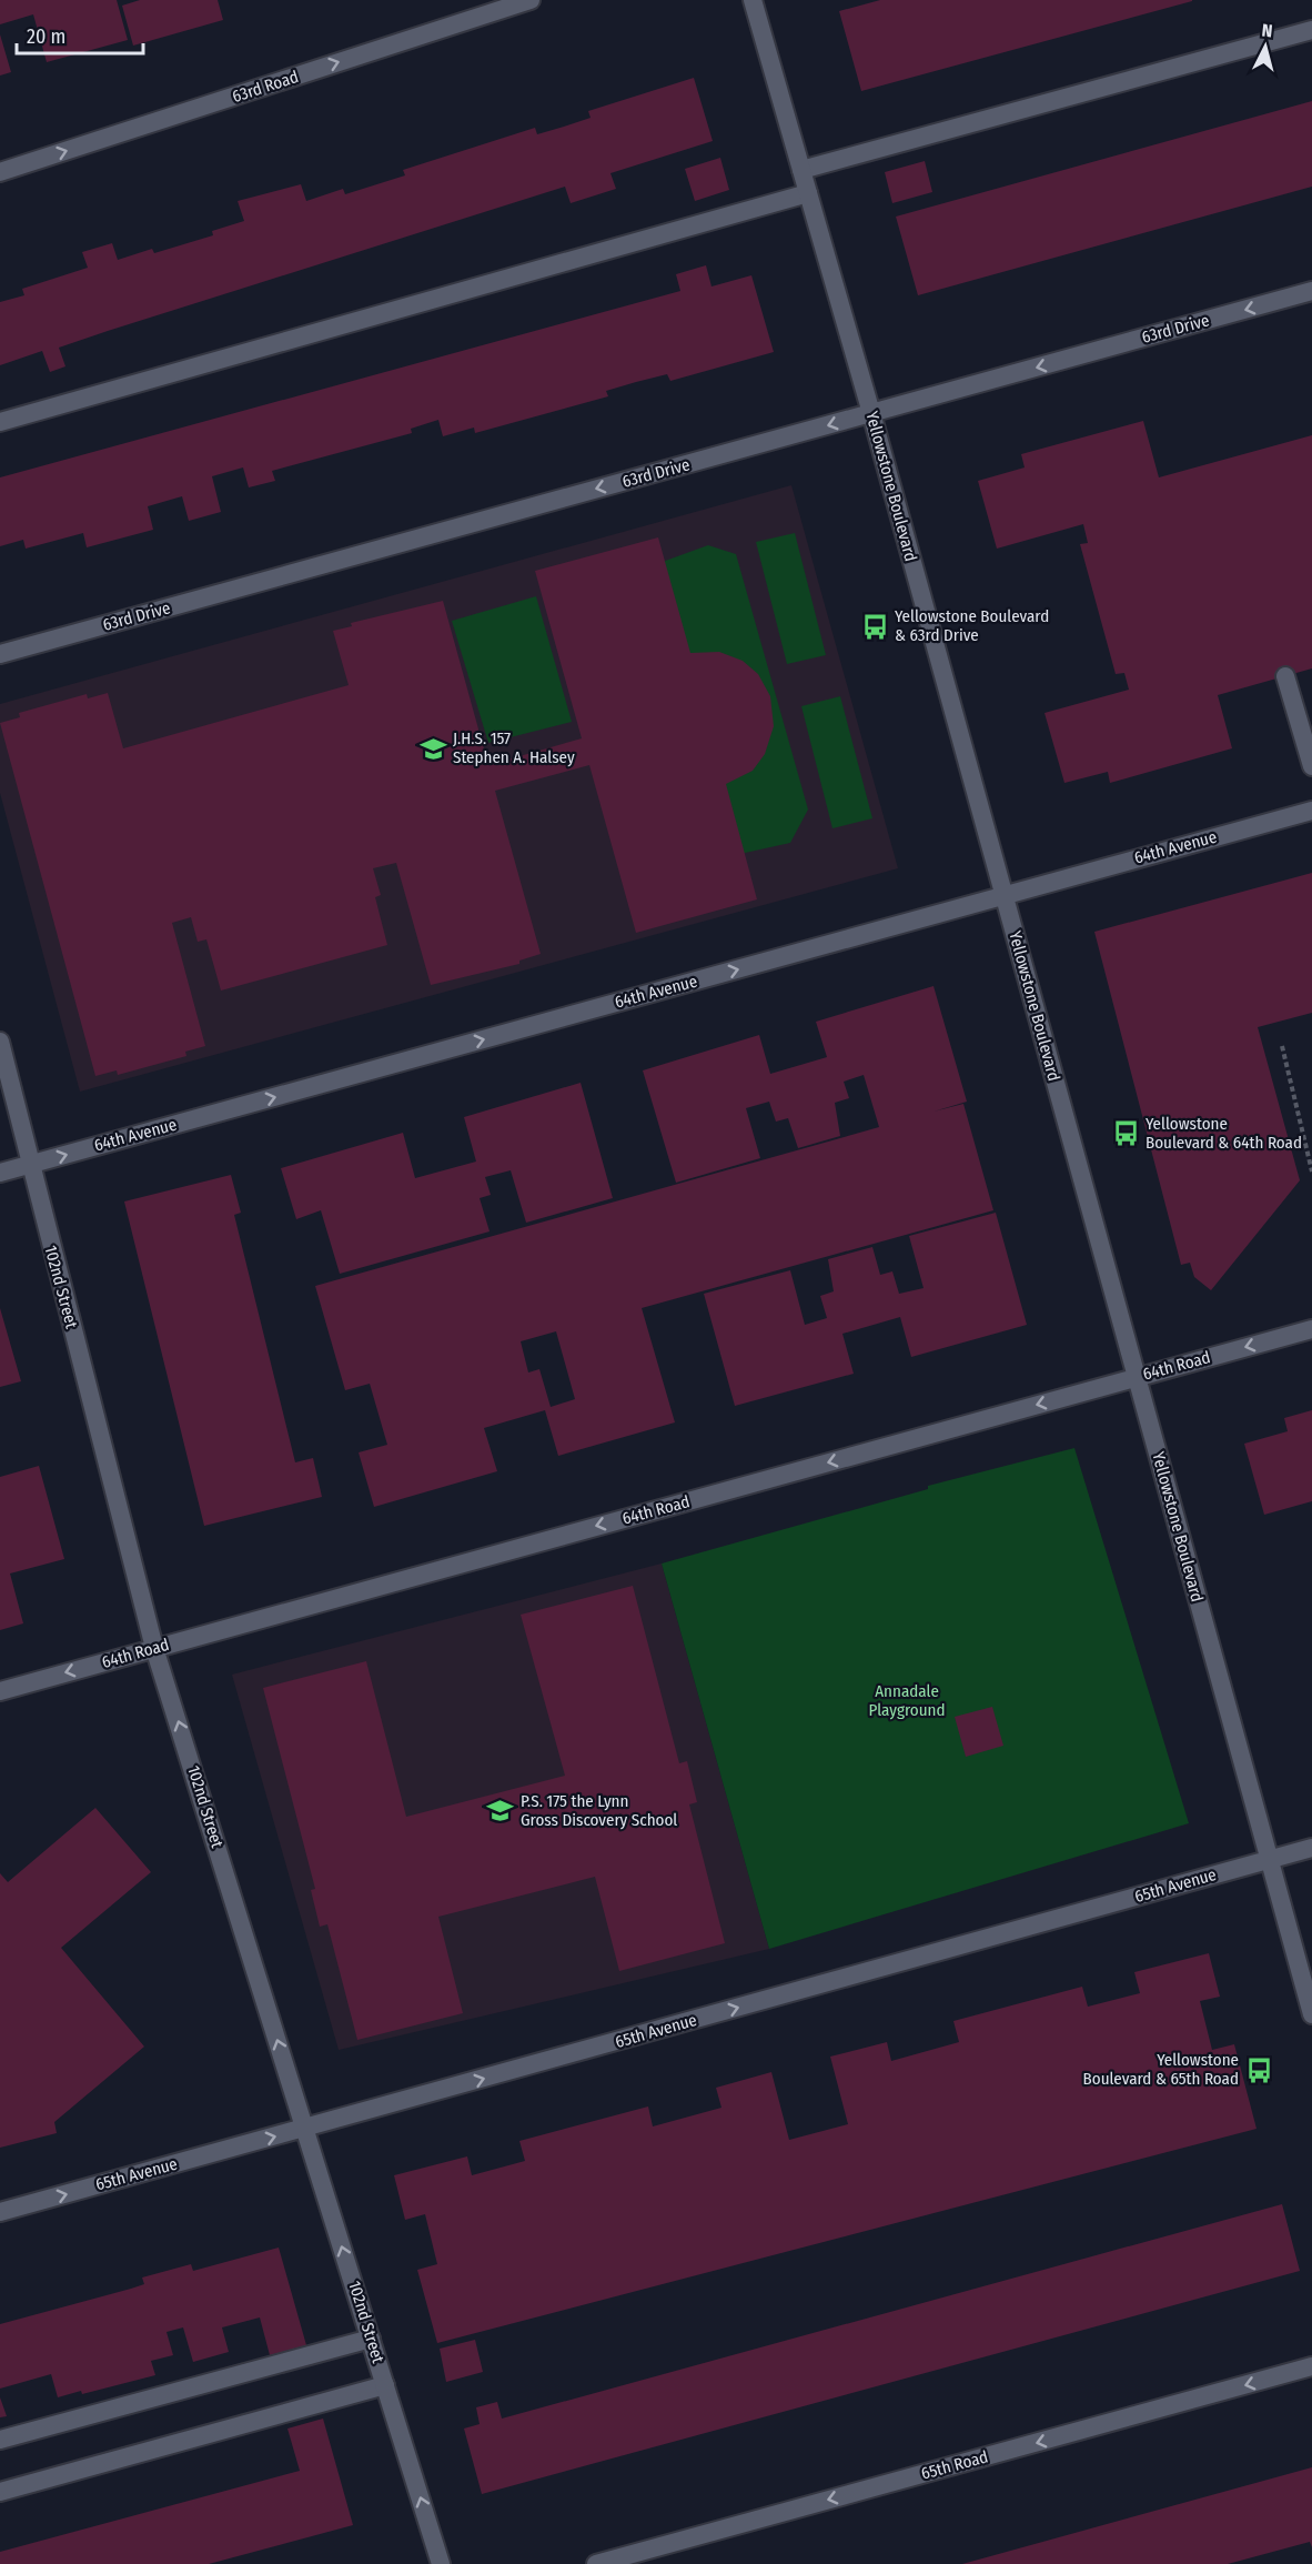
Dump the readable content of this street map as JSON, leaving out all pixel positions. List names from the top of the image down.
{
  "streets": {
    "street": [
      "63rd Road",
      "63rd Drive",
      "Yellowstone Boulevard",
      "64th Avenue",
      "102nd Street",
      "64th Road",
      "65th Avenue",
      "65th Road"
    ]
  },
  "crossings": [
    ["63rd Drive", "Yellowstone Boulevard"],
    ["Yellowstone Boulevard", "64th Avenue"],
    ["Yellowstone Boulevard", "64th Road"],
    ["Yellowstone Boulevard", "65th Avenue"],
    ["64th Avenue", "102nd Street"],
    ["102nd Street", "64th Road"],
    ["102nd Street", "65th Avenue"]
  ],
  "one_way": [
    "63rd Road",
    "63rd Drive",
    "64th Avenue",
    "102nd Street",
    "64th Road",
    "65th Avenue",
    "65th Road"
  ],
  "parks": ["Annadale Playground"],
  "places": {
    "bus stop": ["Yellowstone Boulevard & 63rd Drive", "Yellowstone Boulevard & 64th Road", "Yellowstone Boulevard & 65th Road"],
    "school or university": ["J.H.S. 157 Stephen A. Halsey", "P.S. 175 the Lynn Gross Discovery School"]
  },
  "scale_bar": "20 m",
  "north": "top"
}
